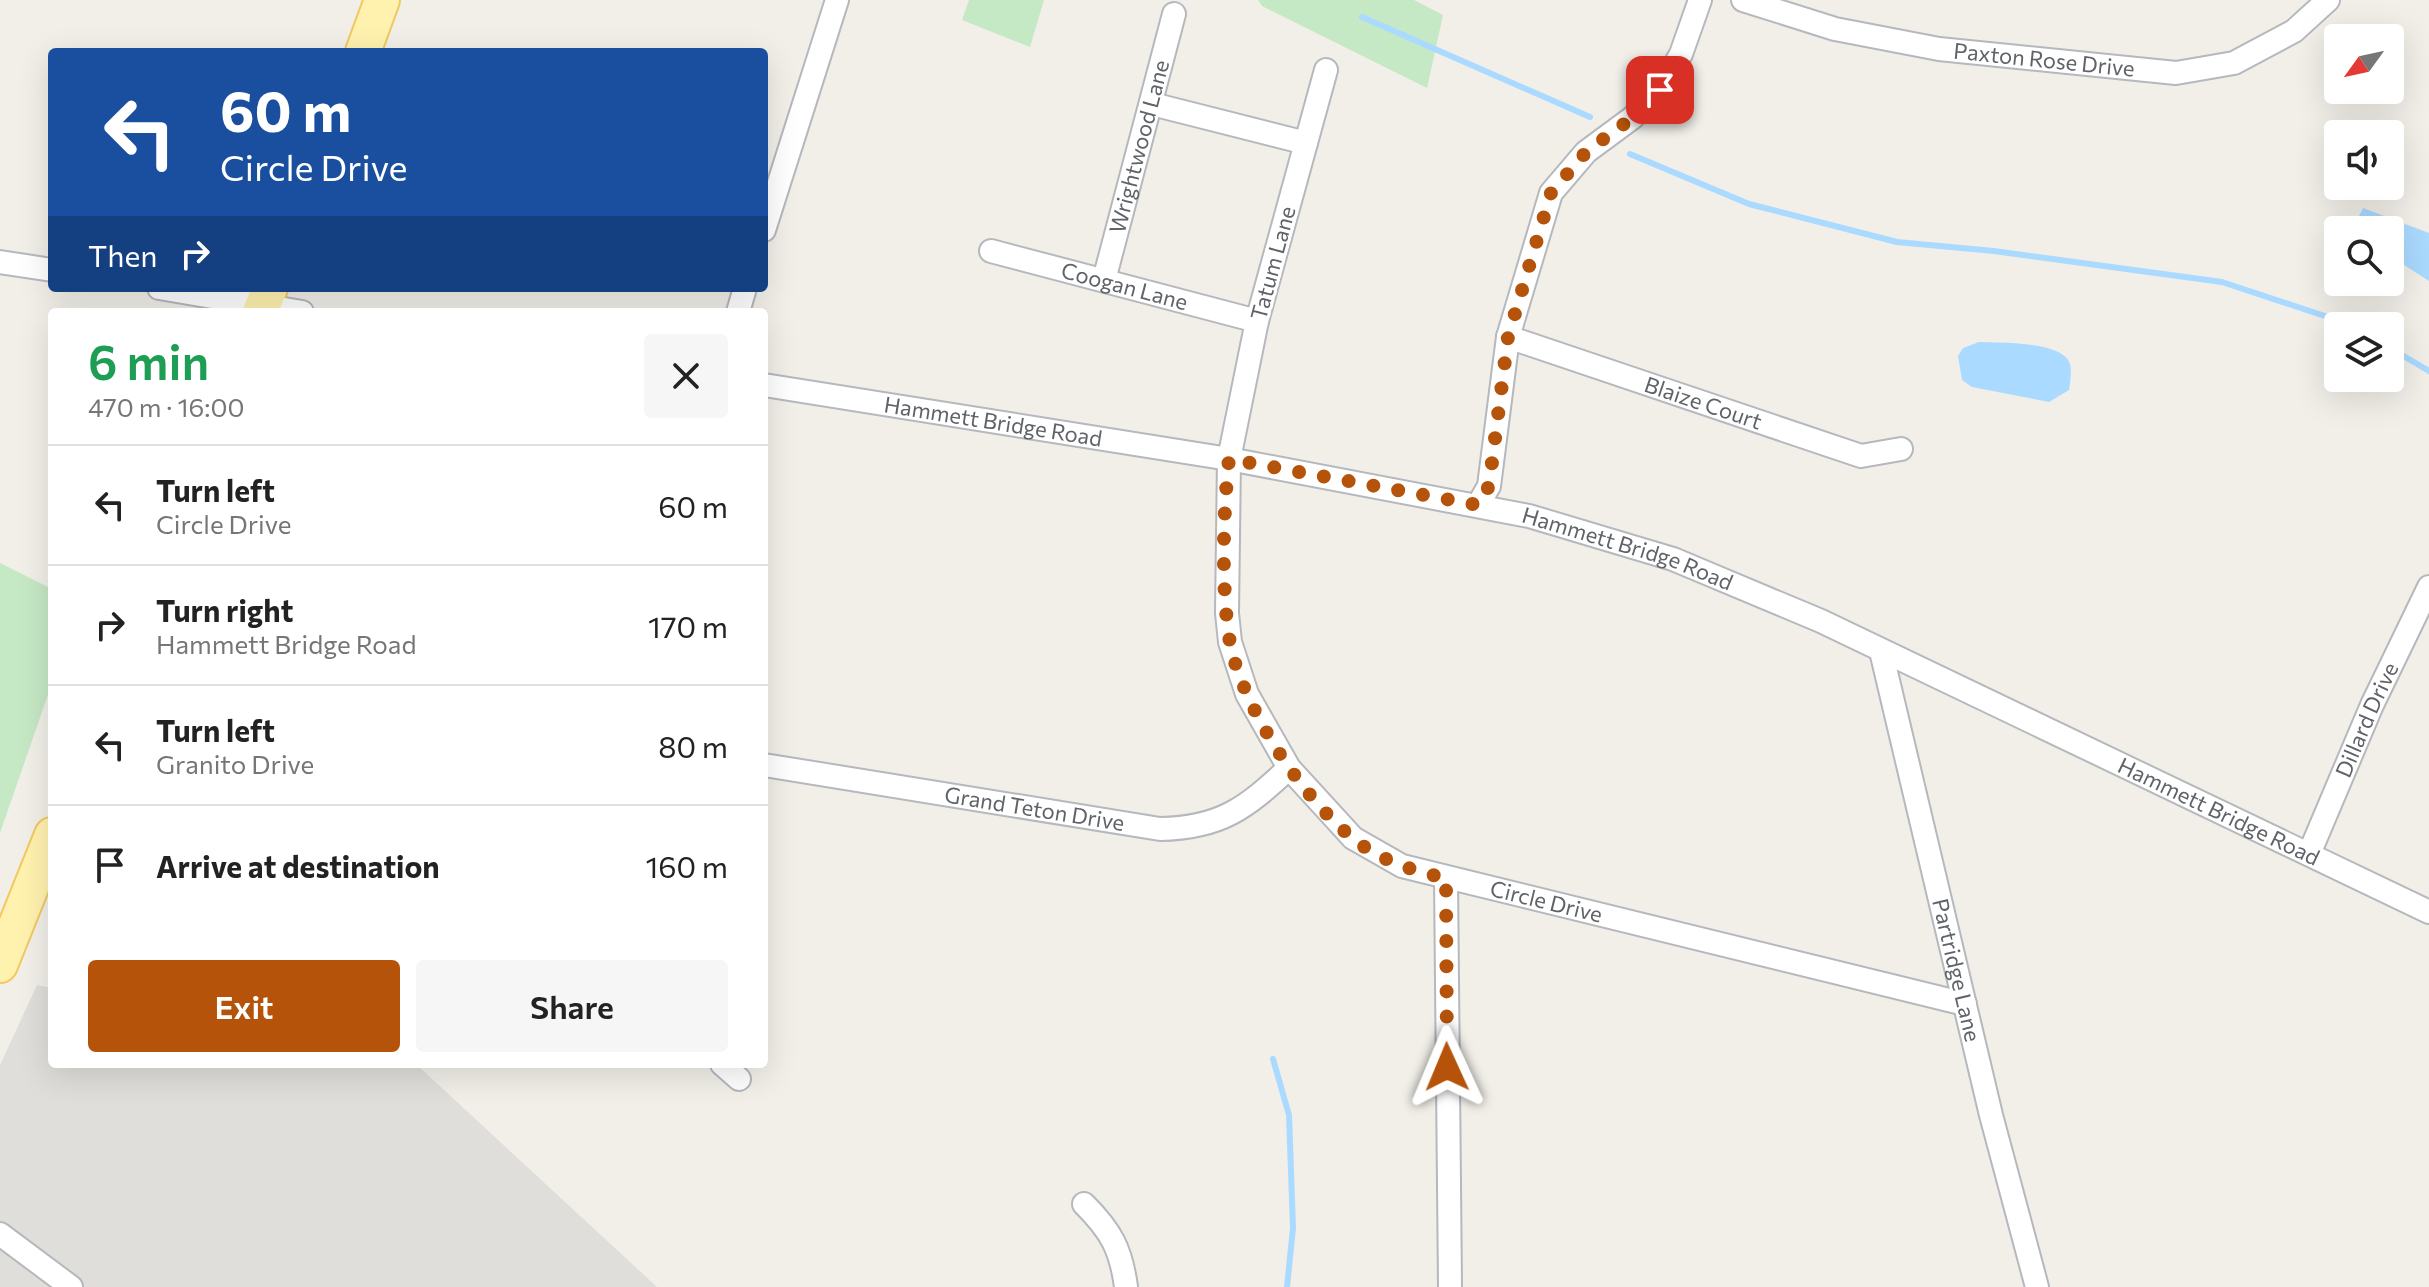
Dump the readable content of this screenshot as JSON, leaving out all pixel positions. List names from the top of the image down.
{
  "streets": {
    "street": [
      "Paxton Rose Drive",
      "Wrightwood Lane",
      "Tatum Lane",
      "Coogan Lane",
      "Blaize Court",
      "Hammett Bridge Road",
      "Dillard Drive",
      "Grand Teton Drive",
      "Circle Drive",
      "Partridge Lane"
    ]
  },
  "crossings": [
    ["Wrightwood Lane", "Coogan Lane"],
    ["Tatum Lane", "Coogan Lane"],
    ["Tatum Lane", "Hammett Bridge Road"],
    ["Tatum Lane", "Circle Drive"],
    ["Hammett Bridge Road", "Dillard Drive"],
    ["Hammett Bridge Road", "Circle Drive"],
    ["Hammett Bridge Road", "Partridge Lane"],
    ["Grand Teton Drive", "Circle Drive"],
    ["Circle Drive", "Partridge Lane"]
  ],
  "north": "bottom left",
  "page": {
    "turn": ["60 m", "Circle Drive"],
    "then": "Then",
    "heading": ["6 min", "470 m · 16:00"],
    "list": [
      {
        "name": "Turn left",
        "note": "Circle Drive",
        "value": "60 m"
      },
      {
        "name": "Turn right",
        "note": "Hammett Bridge Road",
        "value": "170 m"
      },
      {
        "name": "Turn left",
        "note": "Granito Drive",
        "value": "80 m"
      },
      {
        "name": "Arrive at destination",
        "value": "160 m"
      }
    ],
    "buttons": ["Exit", "Share"]
  }
}
